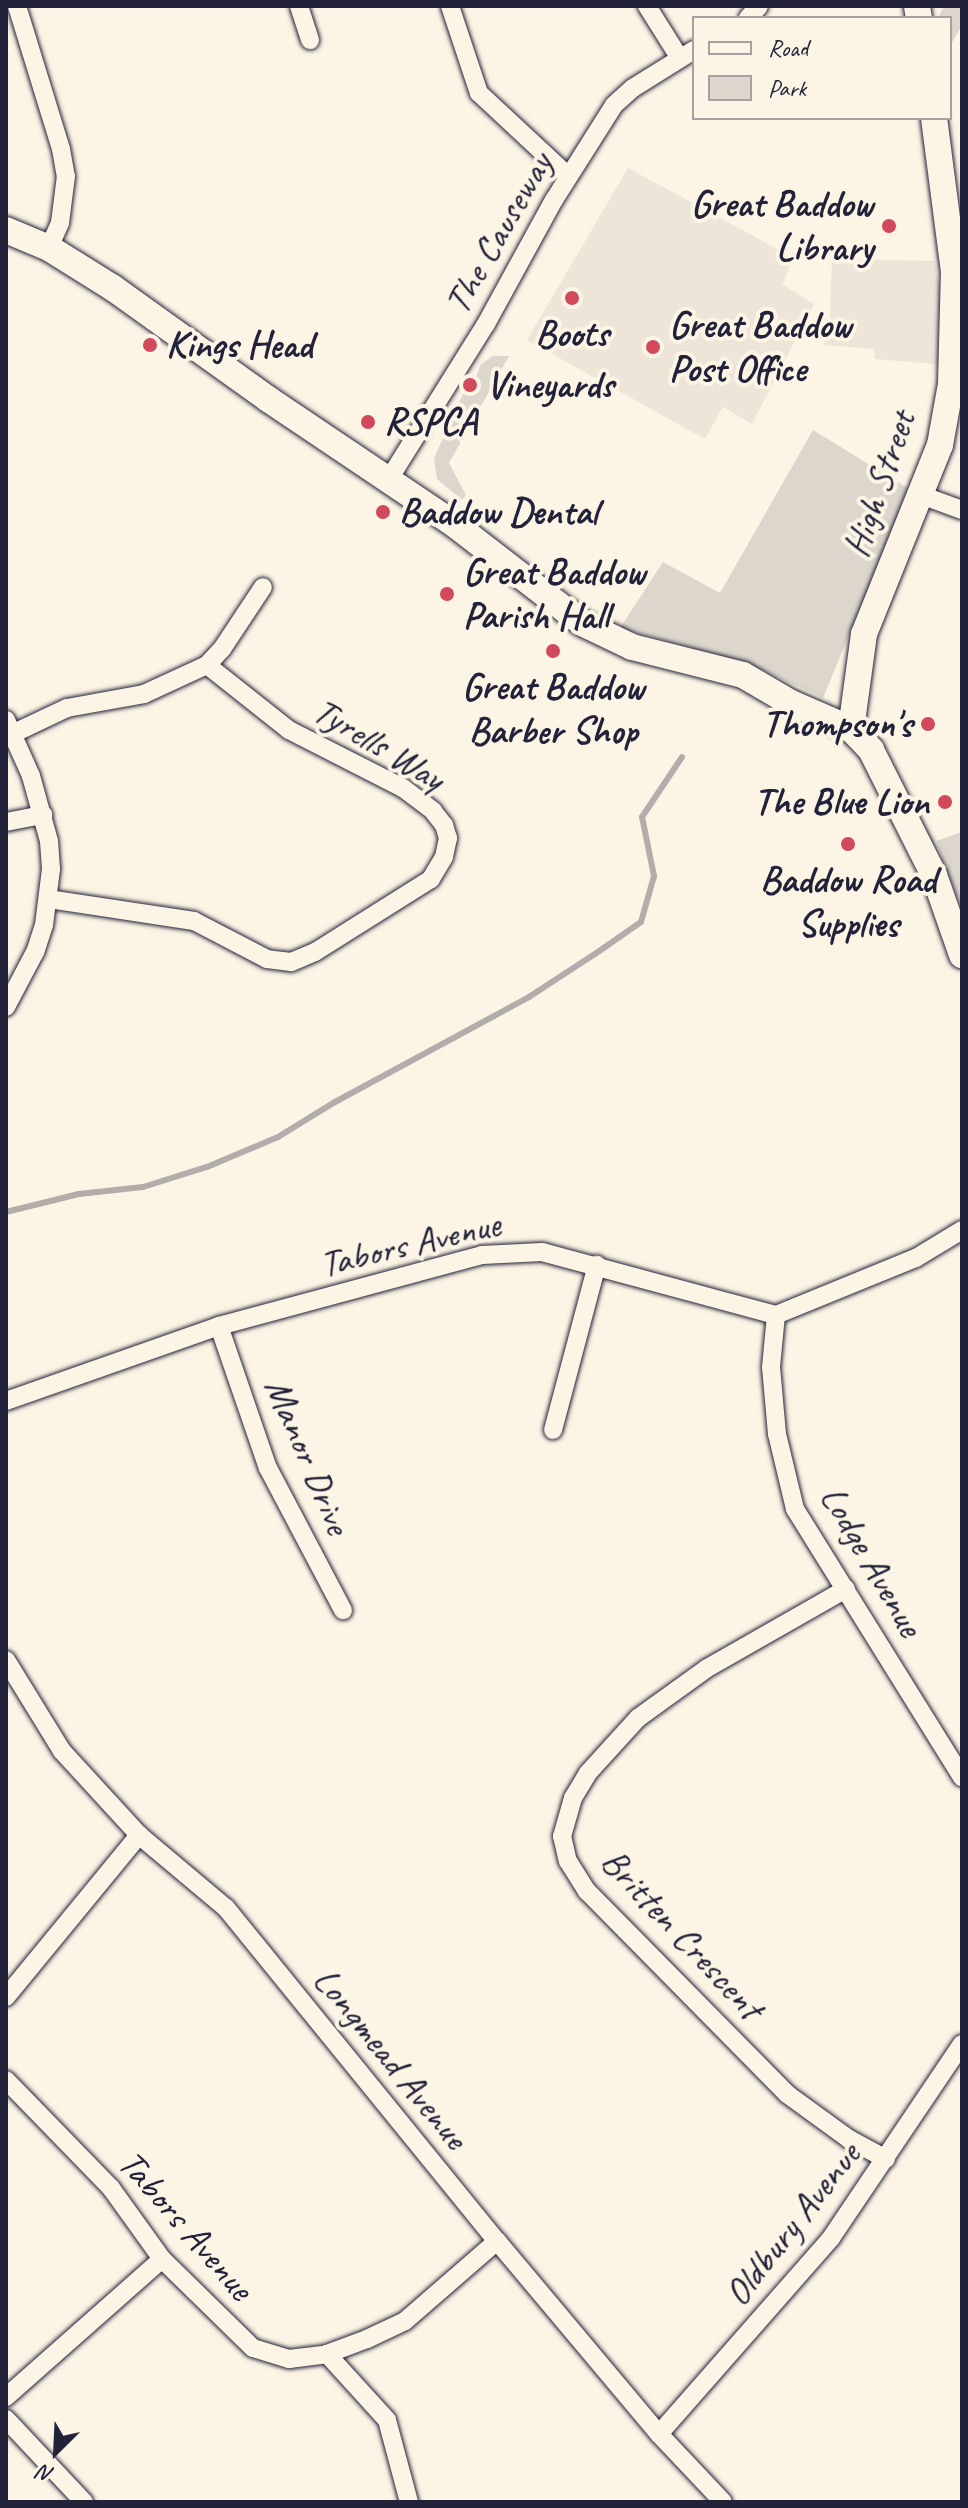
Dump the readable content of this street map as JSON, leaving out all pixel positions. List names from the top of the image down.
{
  "streets": {
    "street": [
      "The Causeway",
      "High Street",
      "Tyrells Way",
      "Tabors Avenue",
      "Manor Drive",
      "Lodge Avenue",
      "Britten Crescent",
      "Longmead Avenue",
      "Oldbury Avenue"
    ]
  },
  "crossings": [
    ["Tabors Avenue", "Manor Drive"],
    ["Tabors Avenue", "Lodge Avenue"],
    ["Tabors Avenue", "Longmead Avenue"],
    ["Lodge Avenue", "Britten Crescent"],
    ["Britten Crescent", "Oldbury Avenue"],
    ["Longmead Avenue", "Oldbury Avenue"]
  ],
  "places": [
    "Great Baddow Library",
    "Boots",
    "Kings Head",
    "Great Baddow Post Office",
    "Vineyards",
    "RSPCA",
    "Baddow Dental",
    "Great Baddow Parish Hall",
    "Great Baddow Barber Shop",
    "Thompson's",
    "The Blue Lion",
    "Baddow Road Supplies"
  ],
  "legend": ["Road", "Park"],
  "north": "bottom left"
}
